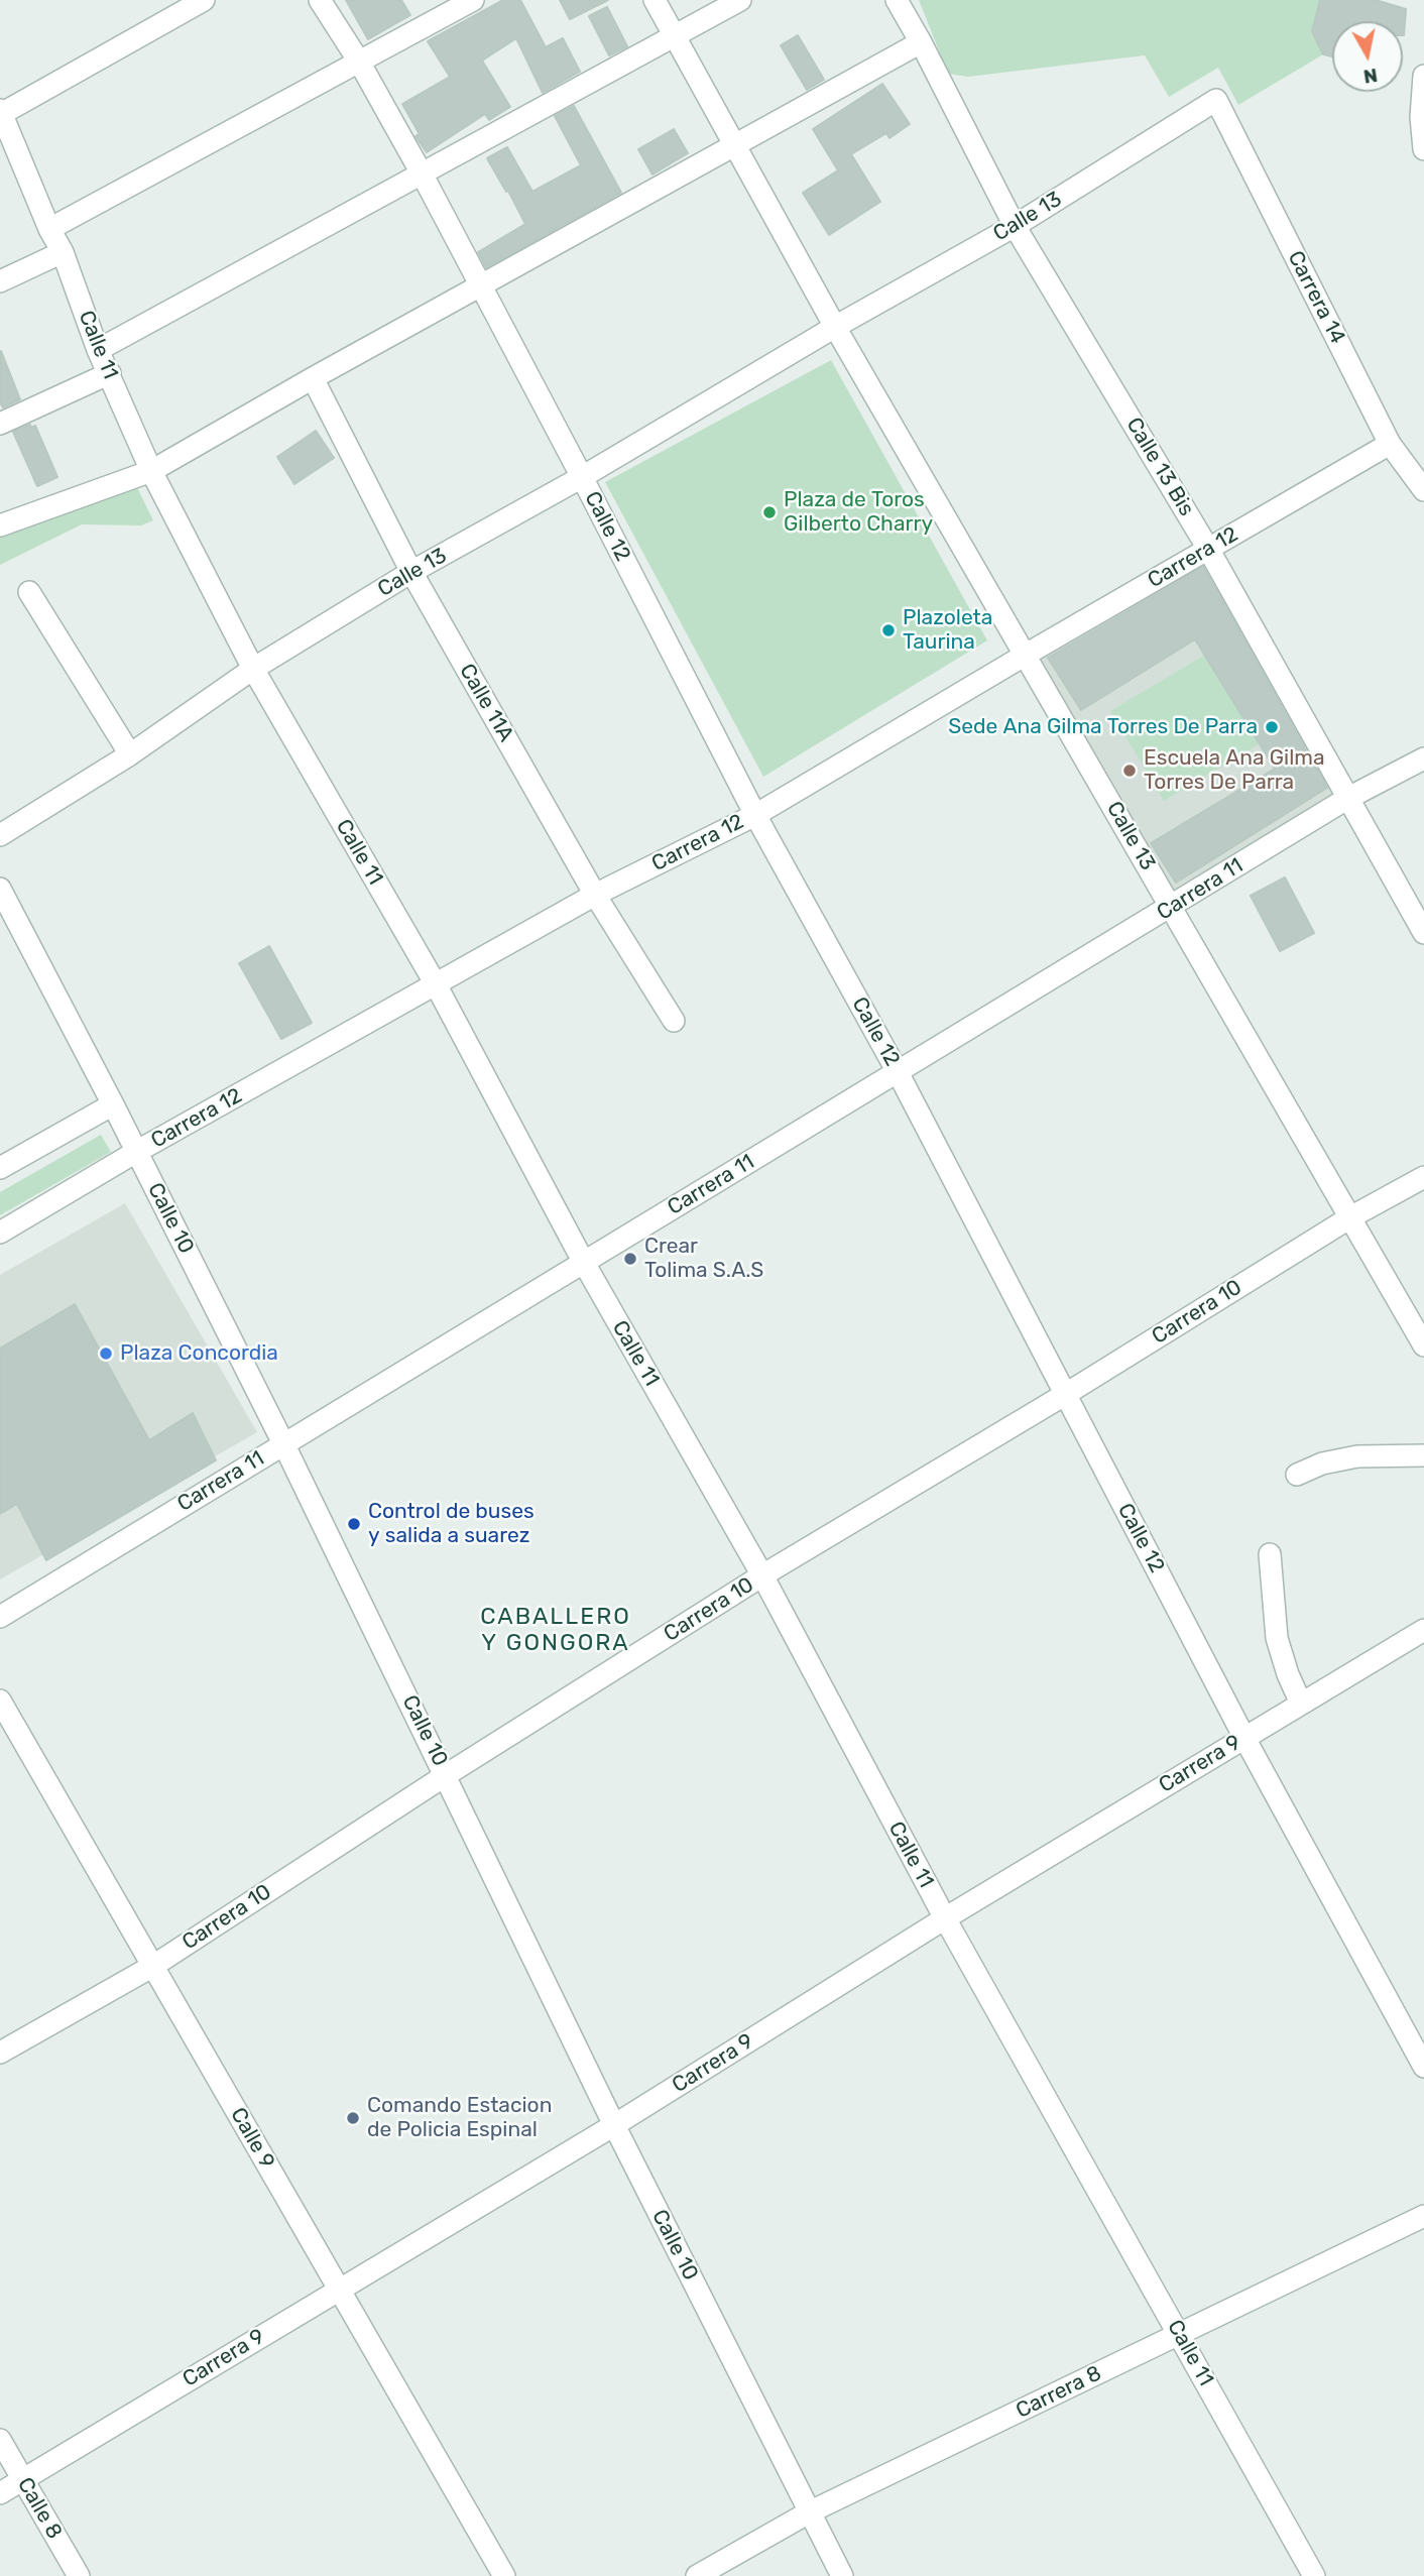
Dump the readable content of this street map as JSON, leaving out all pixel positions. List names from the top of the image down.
{
  "streets": {
    "street": [
      "Calle 13",
      "Carrera 14",
      "Calle 11",
      "Calle 13 Bis",
      "Calle 12",
      "Carrera 12",
      "Calle 11A",
      "Carrera 11",
      "Calle 10",
      "Carrera 10",
      "Carrera 9",
      "Calle 9",
      "Carrera 8",
      "Calle 8"
    ]
  },
  "crossings": [
    ["Calle 13", "Carrera 14"],
    ["Calle 13", "Calle 11"],
    ["Calle 13", "Calle 13 Bis"],
    ["Calle 13", "Calle 12"],
    ["Calle 13", "Carrera 12"],
    ["Calle 13", "Calle 11A"],
    ["Calle 13", "Carrera 11"],
    ["Calle 13", "Carrera 10"],
    ["Carrera 14", "Carrera 12"],
    ["Calle 11", "Carrera 12"],
    ["Calle 11", "Carrera 11"],
    ["Calle 11", "Carrera 10"],
    ["Calle 11", "Carrera 9"],
    ["Calle 11", "Carrera 8"],
    ["Calle 13 Bis", "Carrera 12"],
    ["Calle 13 Bis", "Carrera 11"],
    ["Calle 12", "Carrera 12"],
    ["Calle 12", "Carrera 11"],
    ["Calle 12", "Carrera 10"],
    ["Calle 12", "Carrera 9"],
    ["Carrera 12", "Calle 11A"],
    ["Carrera 12", "Calle 10"],
    ["Carrera 11", "Calle 10"],
    ["Calle 10", "Carrera 10"],
    ["Calle 10", "Carrera 9"],
    ["Calle 10", "Carrera 8"],
    ["Carrera 10", "Calle 9"],
    ["Carrera 9", "Calle 9"],
    ["Carrera 9", "Calle 8"]
  ],
  "districts": ["CABALLERO Y GONGORA"],
  "places": [
    "Plaza de Toros Gilberto Charry",
    "Plazoleta Taurina",
    "Sede Ana Gilma Torres De Parra",
    "Escuela Ana Gilma Torres De Parra",
    "Crear Tolima S.A.S",
    "Plaza Concordia",
    "Control de buses y salida a suarez",
    "Comando Estacion de Policia Espinal"
  ],
  "north": "bottom"
}
